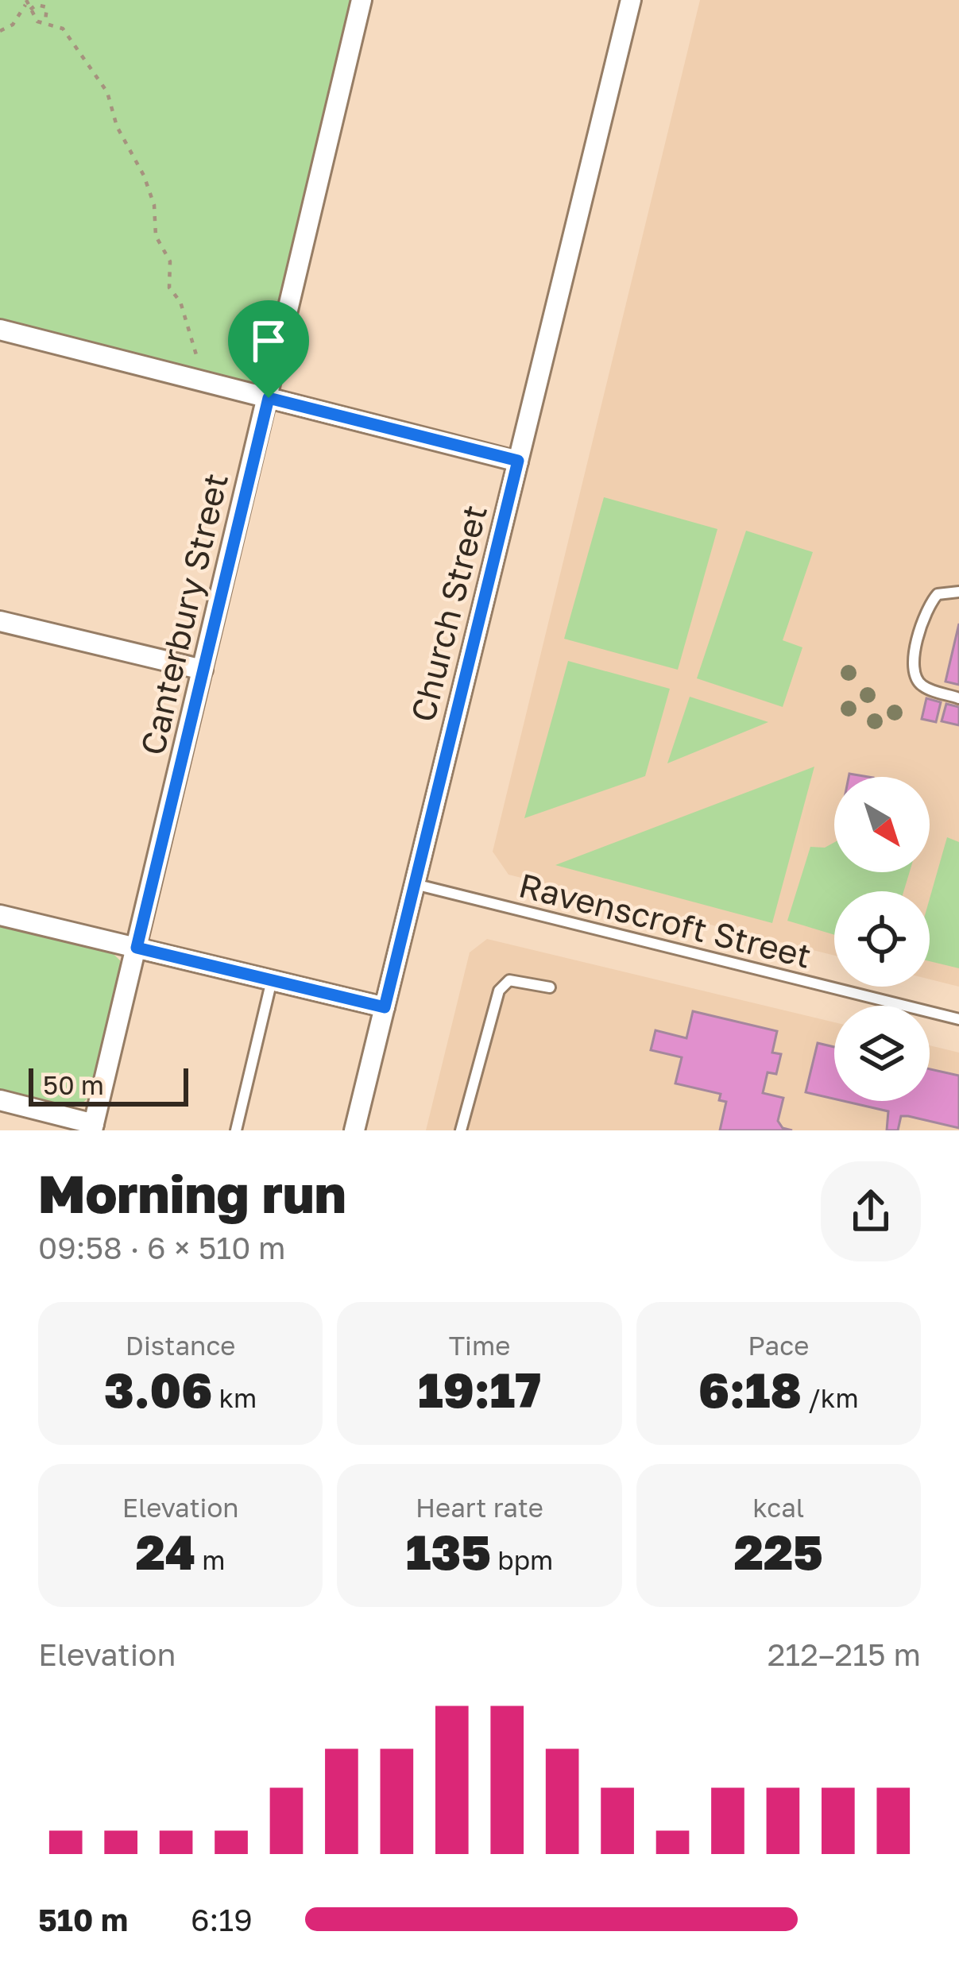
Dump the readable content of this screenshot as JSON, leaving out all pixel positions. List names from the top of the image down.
{
  "streets": {
    "street": ["Church Street", "Canterbury Street"],
    "lane": ["Ravenscroft Street"]
  },
  "crossings": [
    ["Church Street", "Ravenscroft Street"]
  ],
  "scale_bar": "50 m",
  "north": "bottom right",
  "page": {
    "scale": "50 m",
    "heading": ["Morning run", "09:58 · 6 × 510 m"],
    "stats": [
      ["Distance", "3.06 km"],
      ["Time", "19:17"],
      ["Pace", "6:18 /km"],
      ["Elevation", "24 m"],
      ["Heart rate", "135 bpm"],
      ["kcal", "225"]
    ],
    "chart": ["Elevation", "212–215 m"],
    "list": [
      {
        "name": "510 m",
        "note": "6:19"
      }
    ]
  }
}
